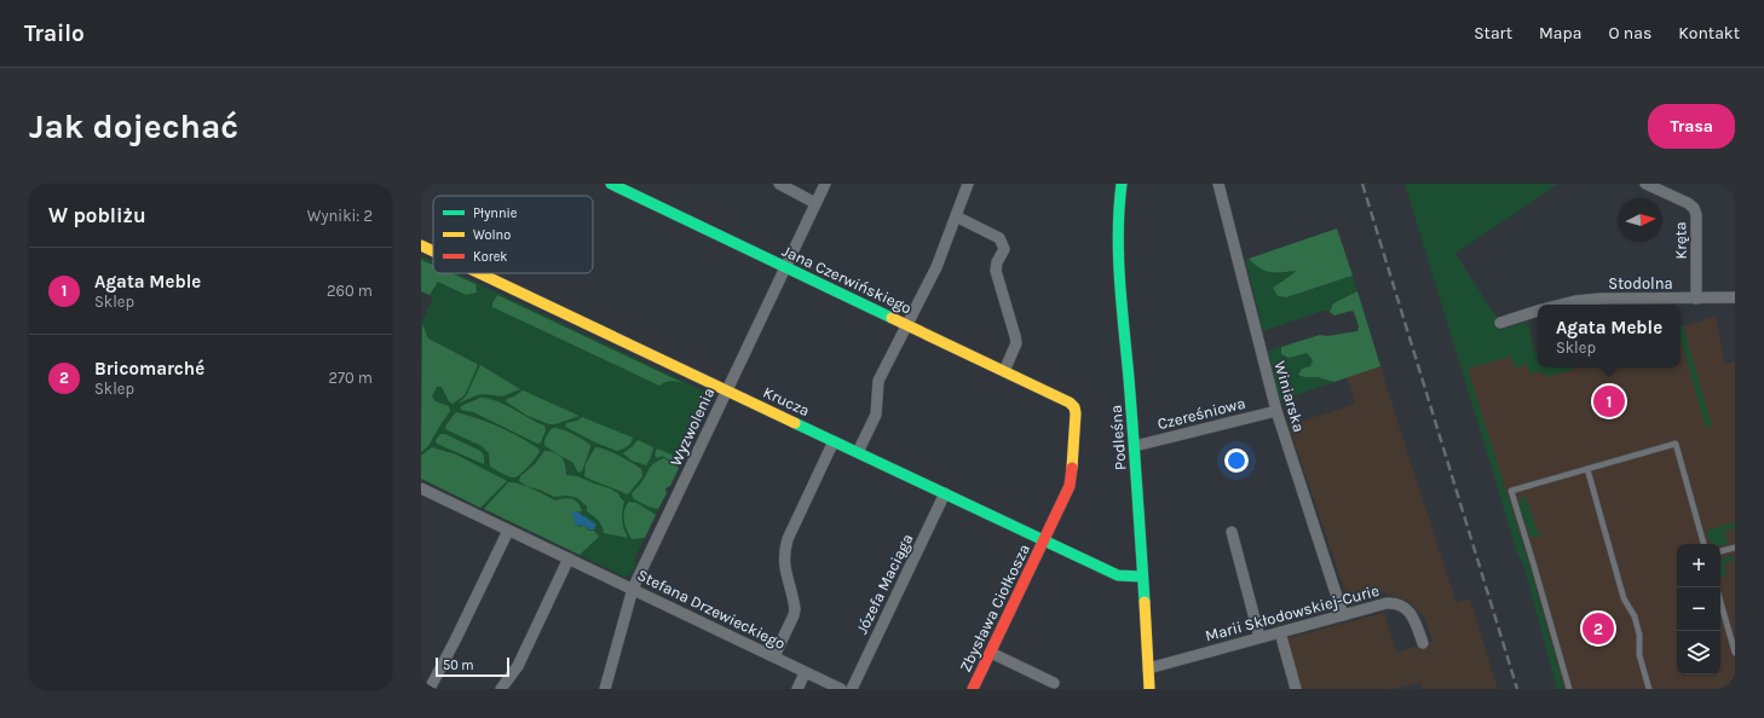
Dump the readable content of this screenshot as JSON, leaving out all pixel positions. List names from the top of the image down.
{
  "streets": {
    "street": [
      "Kręta",
      "Jana Czerwińskiego",
      "Stodolna",
      "Winiarska",
      "Krucza",
      "Czereśniowa",
      "Wyzwolenia",
      "Podleśna",
      "Józefa Maciąga",
      "Zbysława Ciołkosza",
      "Stefana Drzewieckiego",
      "Marii Skłodowskiej-Curie"
    ]
  },
  "crossings": [
    ["Kręta", "Stodolna"],
    ["Jana Czerwińskiego", "Wyzwolenia"],
    ["Jana Czerwińskiego", "Zbysława Ciołkosza"],
    ["Winiarska", "Czereśniowa"],
    ["Winiarska", "Marii Skłodowskiej-Curie"],
    ["Krucza", "Wyzwolenia"],
    ["Krucza", "Podleśna"],
    ["Krucza", "Józefa Maciąga"],
    ["Krucza", "Zbysława Ciołkosza"],
    ["Czereśniowa", "Podleśna"],
    ["Wyzwolenia", "Stefana Drzewieckiego"],
    ["Podleśna", "Marii Skłodowskiej-Curie"]
  ],
  "legend": ["Płynnie", "Wolno", "Korek"],
  "scale_bar": "50 m",
  "north": "right",
  "page": {
    "header": "Trailo",
    "nav": [
      "Start",
      "Mapa",
      "O nas",
      "Kontakt"
    ],
    "buttons": "Trasa",
    "title": "Jak dojechać",
    "heading": ["W pobliżu", "Wyniki: 2"],
    "list": [
      {
        "mark": "1",
        "name": "Agata Meble",
        "note": "Sklep",
        "value": "260 m"
      },
      {
        "mark": "2",
        "name": "Bricomarché",
        "note": "Sklep",
        "value": "270 m"
      }
    ],
    "popup": ["Agata Meble", "Sklep"],
    "pins": ["1", "2"],
    "map_buttons": ["+", "−"],
    "scale": "50 m"
  }
}
